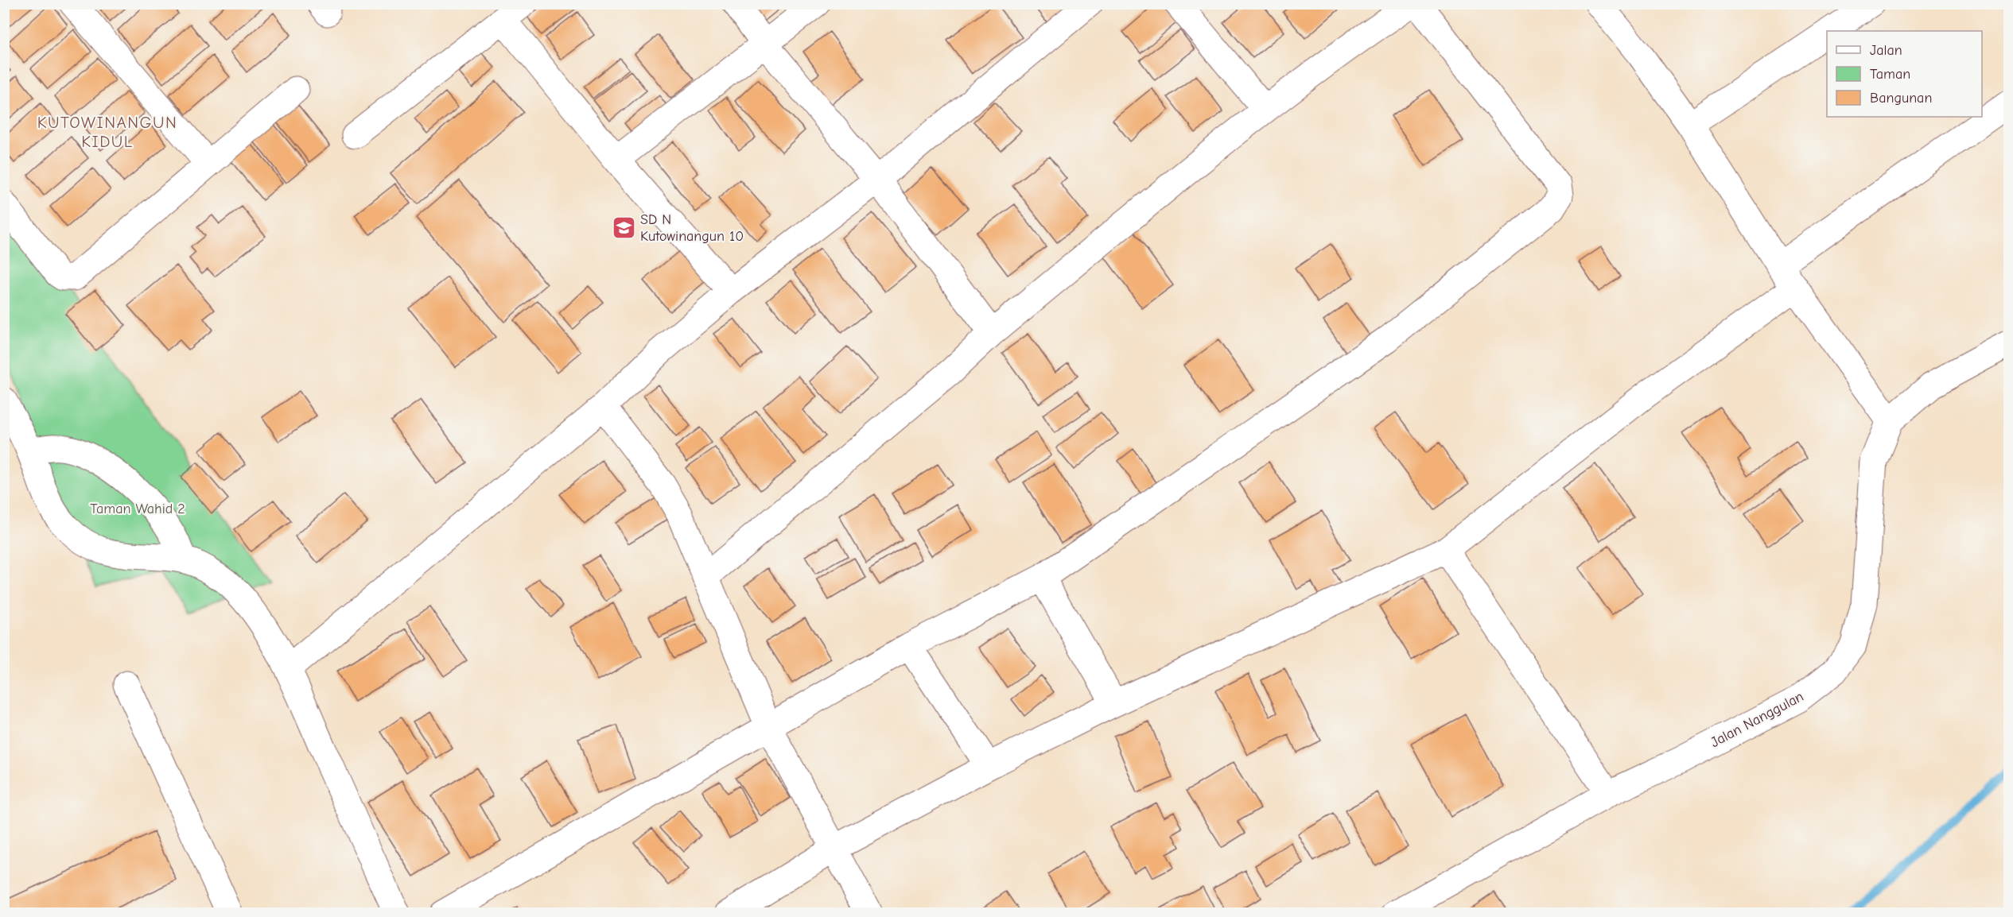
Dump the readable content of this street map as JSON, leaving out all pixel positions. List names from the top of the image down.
{
  "streets": {
    "street": ["Jalan Nanggulan"]
  },
  "districts": ["KUTOWINANGUN KIDUL"],
  "parks": ["Taman Wahid 2"],
  "places": {
    "school or university": ["SD N Kutowinangun 10"]
  },
  "legend": ["Jalan", "Taman", "Bangunan"]
}
